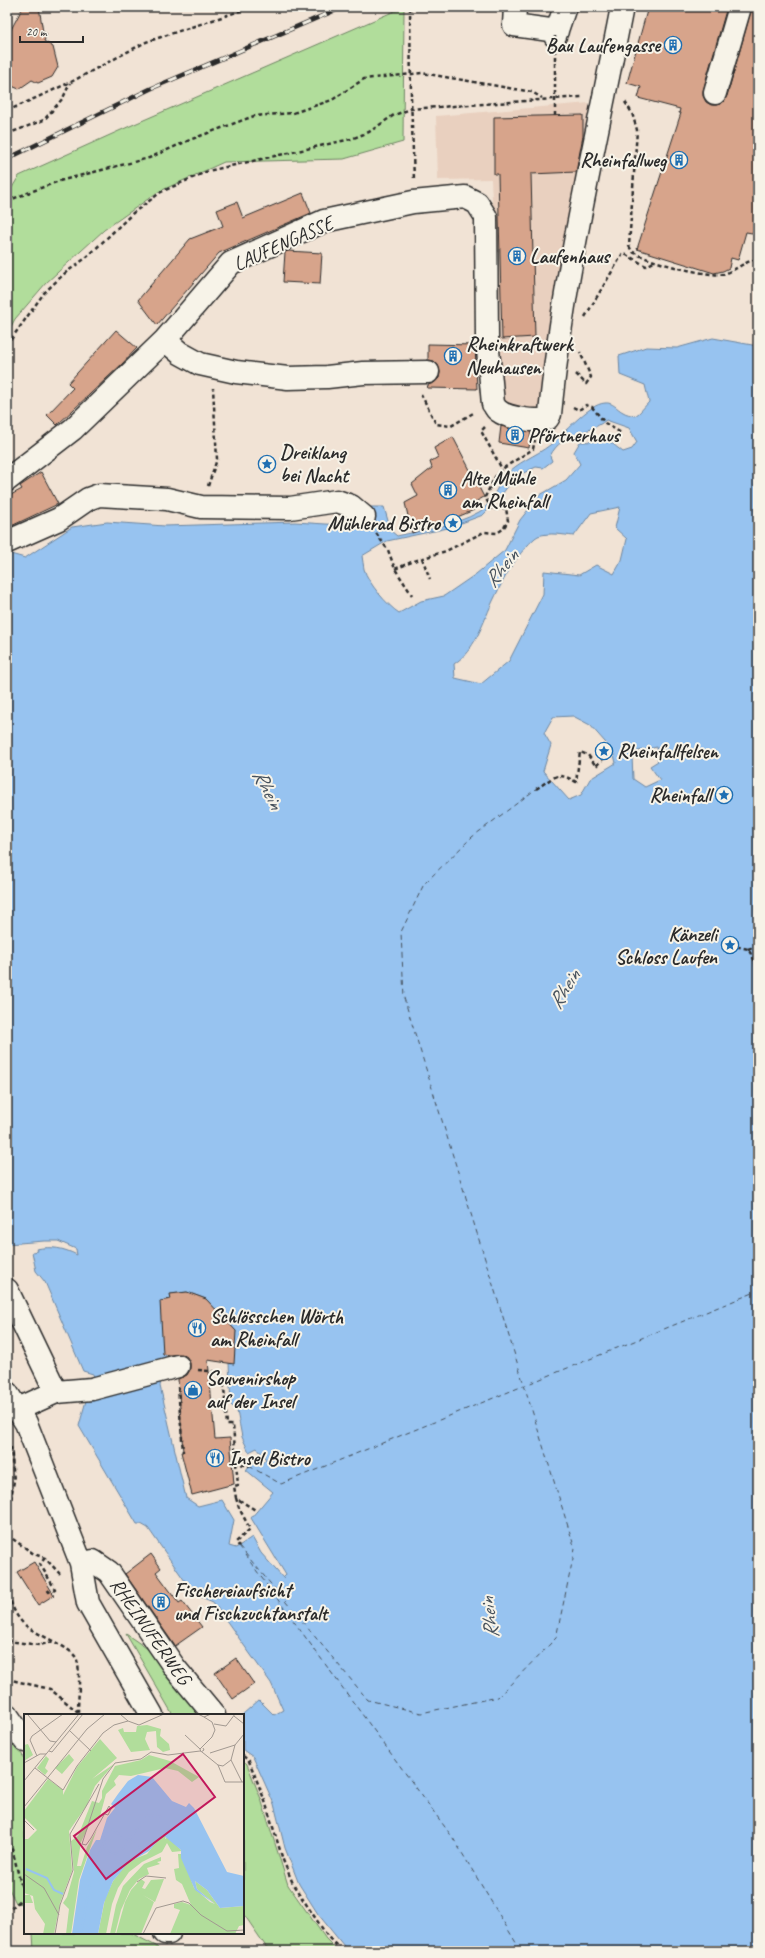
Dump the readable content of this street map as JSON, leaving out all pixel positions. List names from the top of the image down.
{
  "streets": {
    "street": ["LAUFENGASSE", "RHEINUFERWEG"]
  },
  "water": ["Rhein"],
  "places": {
    "building": [
      "Bau Laufengasse",
      "Rheinfallweg",
      "Laufenhaus",
      "Rheinkraftwerk Neuhausen",
      "Pförtnerhaus",
      "Alte Mühle am Rheinfall",
      "Fischereiaufsicht und Fischzuchtanstalt"
    ],
    "place": [
      "Dreiklang bei Nacht",
      "Mühlerad Bistro",
      "Rheinfallfelsen",
      "Rheinfall",
      "Känzeli Schloss Laufen"
    ],
    "restaurant": ["Schlösschen Wörth am Rheinfall", "Insel Bistro"],
    "shop": ["Souvenirshop auf der Insel"]
  },
  "scale_bar": "20 m"
}
